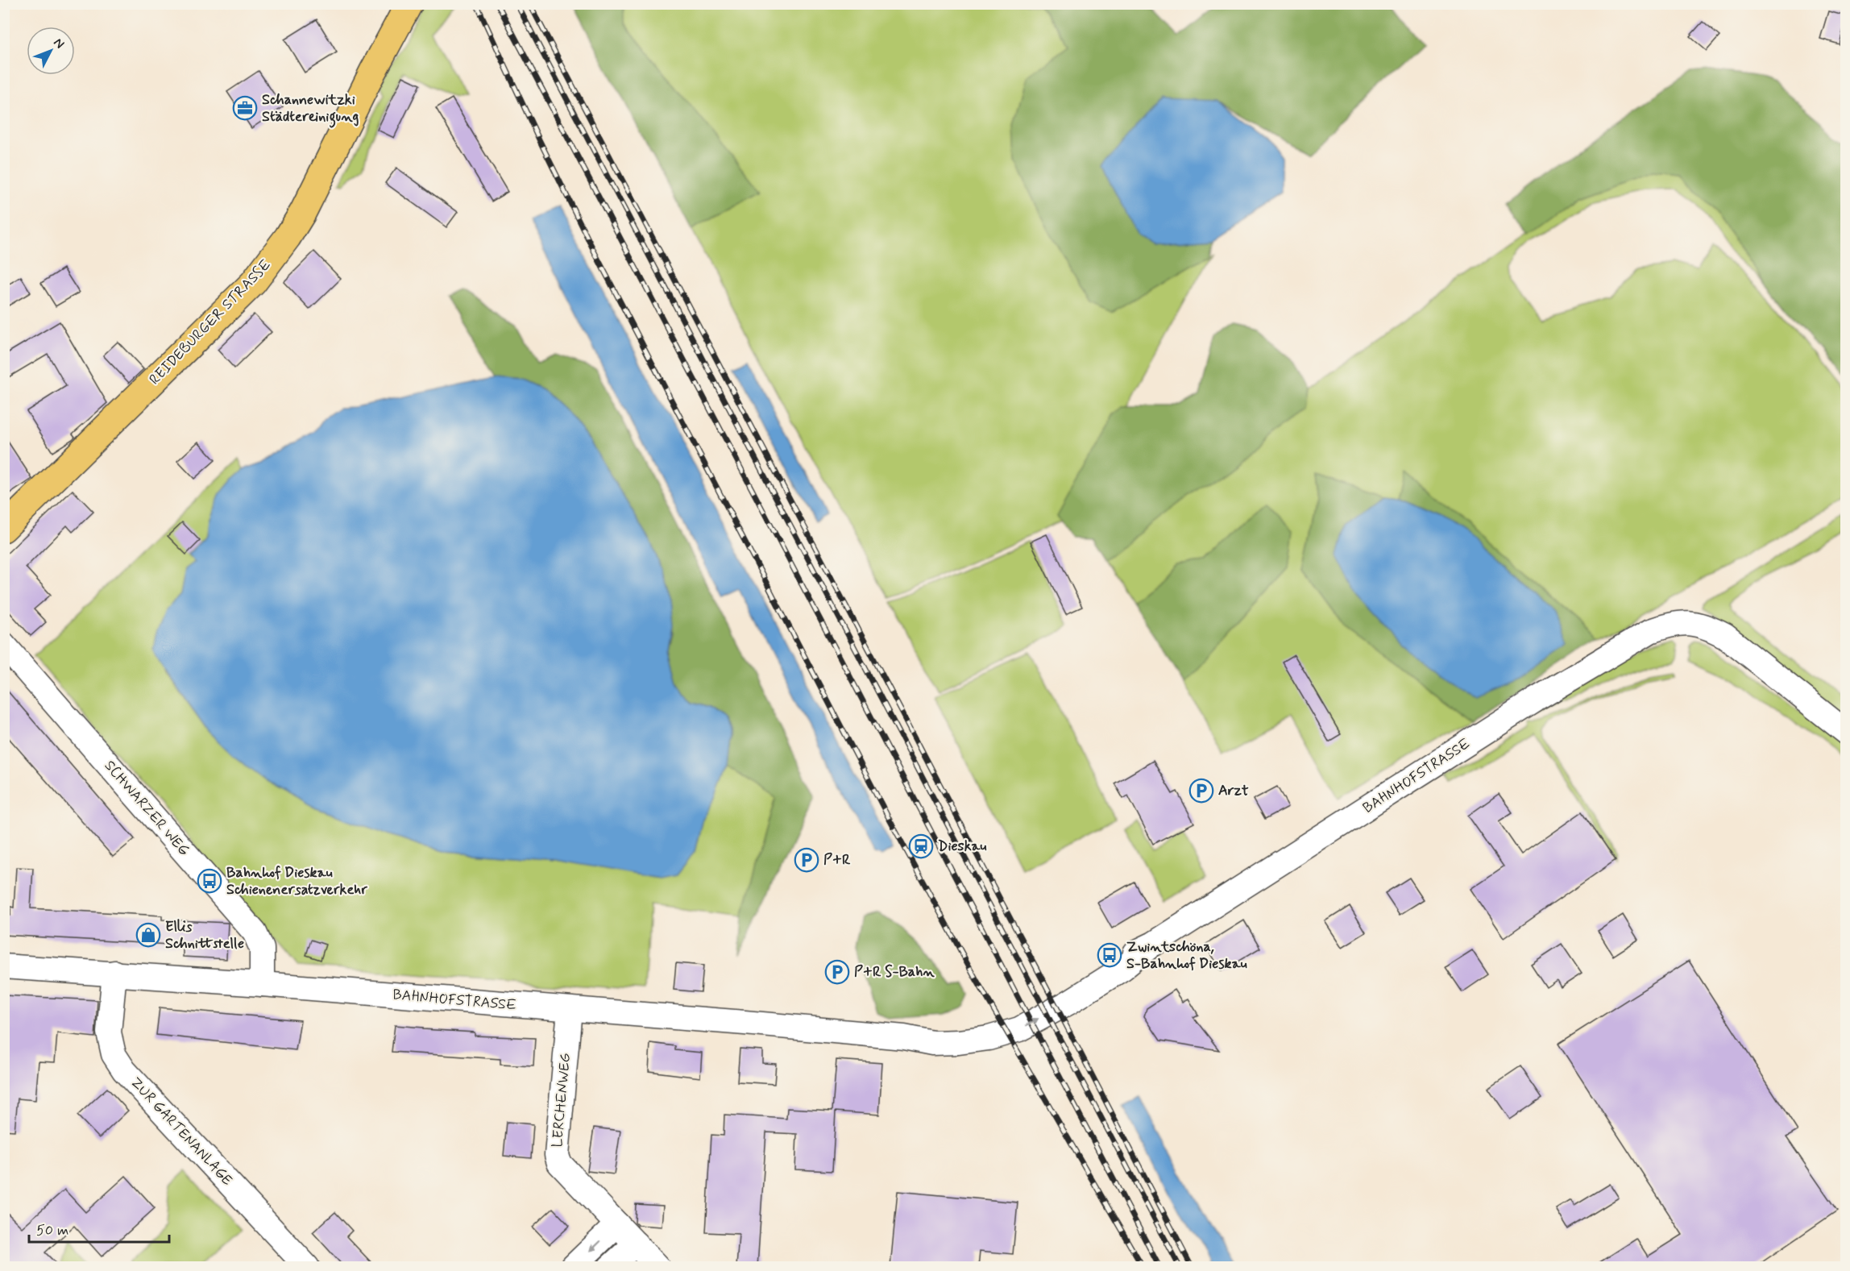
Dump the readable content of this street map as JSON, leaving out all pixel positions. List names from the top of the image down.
{
  "streets": {
    "main road": ["REIDEBURGER STRASSE"],
    "street": [
      "BAHNHOFSTRASSE",
      "SCHWARZER WEG",
      "LERCHENWEG",
      "ZUR GARTENANLAGE"
    ]
  },
  "crossings": [
    ["BAHNHOFSTRASSE", "SCHWARZER WEG"],
    ["BAHNHOFSTRASSE", "LERCHENWEG"],
    ["BAHNHOFSTRASSE", "ZUR GARTENANLAGE"]
  ],
  "places": {
    "office": ["Schannewitzki Städtereinigung"],
    "parking": ["Arzt", "P+R", "P+R S-Bahn"],
    "station": ["Dieskau"],
    "bus stop": ["Bahnhof Dieskau Schienenersatzverkehr", "Zwintschöna, S-Bahnhof Dieskau"],
    "shop": ["Ellis Schnittstelle"]
  },
  "scale_bar": "50 m",
  "north": "top right"
}
